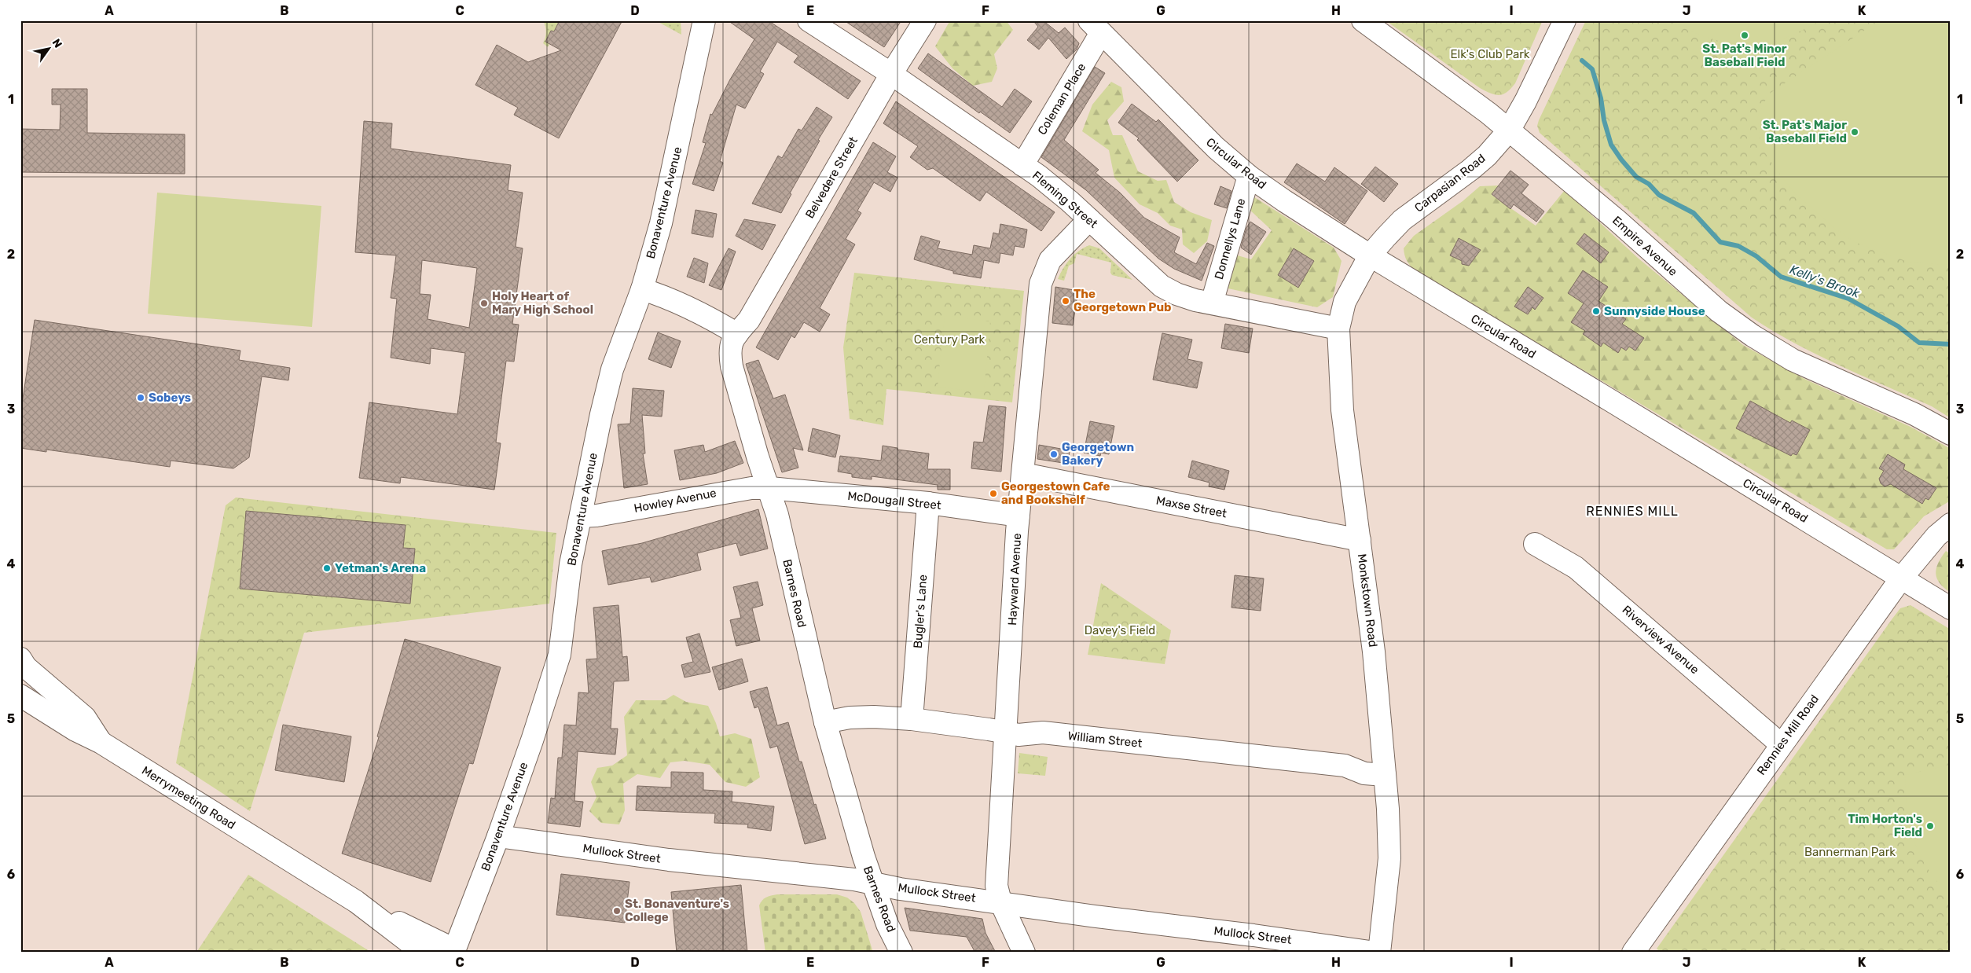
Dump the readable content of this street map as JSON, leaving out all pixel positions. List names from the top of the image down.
{
  "streets": {
    "street": [
      "Coleman Place",
      "Circular Road",
      "Belvedere Street",
      "Carpasian Road",
      "Fleming Street",
      "Bonaventure Avenue",
      "Donnellys Lane",
      "Empire Avenue",
      "Howley Avenue",
      "McDougall Street",
      "Maxse Street",
      "Hayward Avenue",
      "Barnes Road",
      "Monkstown Road",
      "Bugler's Lane",
      "Riverview Avenue",
      "Rennies Mill Road",
      "William Street",
      "Merrymeeting Road",
      "Mullock Street"
    ]
  },
  "crossings": [
    ["Coleman Place", "Circular Road"],
    ["Coleman Place", "Fleming Street"],
    ["Circular Road", "Carpasian Road"],
    ["Circular Road", "Donnellys Lane"],
    ["Circular Road", "Monkstown Road"],
    ["Circular Road", "Rennies Mill Road"],
    ["Belvedere Street", "Fleming Street"],
    ["Belvedere Street", "Barnes Road"],
    ["Carpasian Road", "Empire Avenue"],
    ["Carpasian Road", "Monkstown Road"],
    ["Fleming Street", "Donnellys Lane"],
    ["Fleming Street", "Hayward Avenue"],
    ["Fleming Street", "Monkstown Road"],
    ["Bonaventure Avenue", "Howley Avenue"],
    ["Bonaventure Avenue", "Merrymeeting Road"],
    ["Bonaventure Avenue", "Mullock Street"],
    ["Howley Avenue", "McDougall Street"],
    ["Howley Avenue", "Barnes Road"],
    ["McDougall Street", "Hayward Avenue"],
    ["McDougall Street", "Barnes Road"],
    ["McDougall Street", "Bugler's Lane"],
    ["Maxse Street", "Hayward Avenue"],
    ["Maxse Street", "Monkstown Road"],
    ["Hayward Avenue", "William Street"],
    ["Hayward Avenue", "Mullock Street"],
    ["Barnes Road", "William Street"],
    ["Barnes Road", "Mullock Street"],
    ["Monkstown Road", "William Street"],
    ["Bugler's Lane", "William Street"],
    ["Riverview Avenue", "Rennies Mill Road"]
  ],
  "districts": ["RENNIES MILL"],
  "water": ["Kelly's Brook"],
  "parks": [
    "Elk's Club Park",
    "Century Park",
    "Davey's Field",
    "Bannerman Park"
  ],
  "places": [
    "St. Pat's Minor Baseball Field",
    "St. Pat's Major Baseball Field",
    "The Georgetown Pub",
    "Holy Heart of Mary High School",
    "Sunnyside House",
    "Sobeys",
    "Georgetown Bakery",
    "Georgestown Cafe and Bookshelf",
    "Yetman's Arena",
    "Tim Horton's Field",
    "St. Bonaventure's College"
  ],
  "north": "top right",
  "grid": {
    "columns": [
      "A",
      "B",
      "C",
      "D",
      "E",
      "F",
      "G",
      "H",
      "I",
      "J",
      "K"
    ],
    "rows": [
      "1",
      "2",
      "3",
      "4",
      "5",
      "6"
    ]
  }
}
